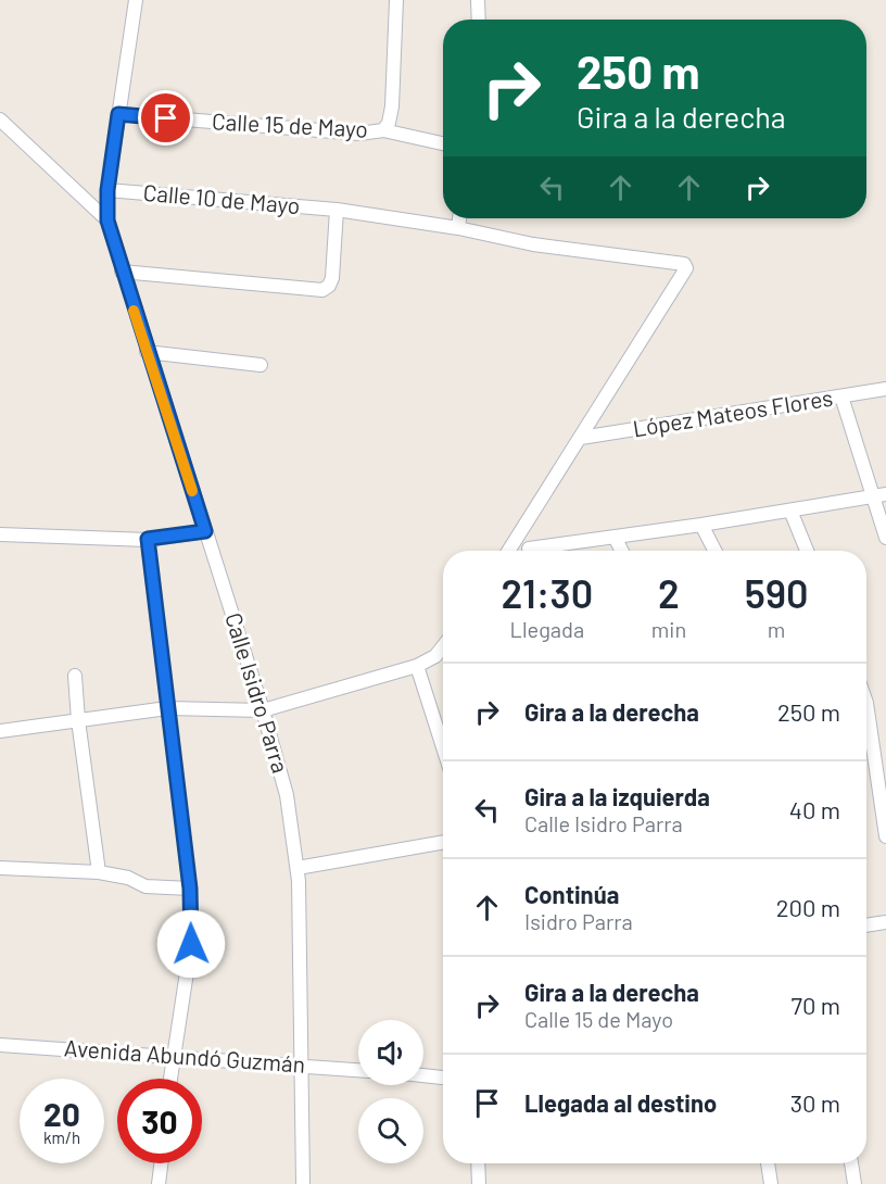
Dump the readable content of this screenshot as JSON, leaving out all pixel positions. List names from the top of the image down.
{
  "streets": {
    "street": [
      "Calle 15 de Mayo",
      "Calle 10 de Mayo",
      "López Mateos Flores",
      "Calle Isidro Parra",
      "Avenida Abundó Guzmán"
    ]
  },
  "crossings": [
    ["Calle 15 de Mayo", "Calle Isidro Parra"],
    ["Calle 10 de Mayo", "López Mateos Flores"],
    ["Calle 10 de Mayo", "Calle Isidro Parra"],
    ["Calle Isidro Parra", "Avenida Abundó Guzmán"]
  ],
  "page": {
    "turn": ["250 m", "Gira a la derecha"],
    "eta": [
      "21:30",
      "Llegada",
      "2",
      "min",
      "590",
      "m"
    ],
    "list": [
      {
        "name": "Gira a la derecha",
        "value": "250 m"
      },
      {
        "name": "Gira a la izquierda",
        "note": "Calle Isidro Parra",
        "value": "40 m"
      },
      {
        "name": "Continúa",
        "note": "Isidro Parra",
        "value": "200 m"
      },
      {
        "name": "Gira a la derecha",
        "note": "Calle 15 de Mayo",
        "value": "70 m"
      },
      {
        "name": "Llegada al destino",
        "value": "30 m"
      }
    ],
    "speed": "20 km/h",
    "limit": "30"
  }
}
